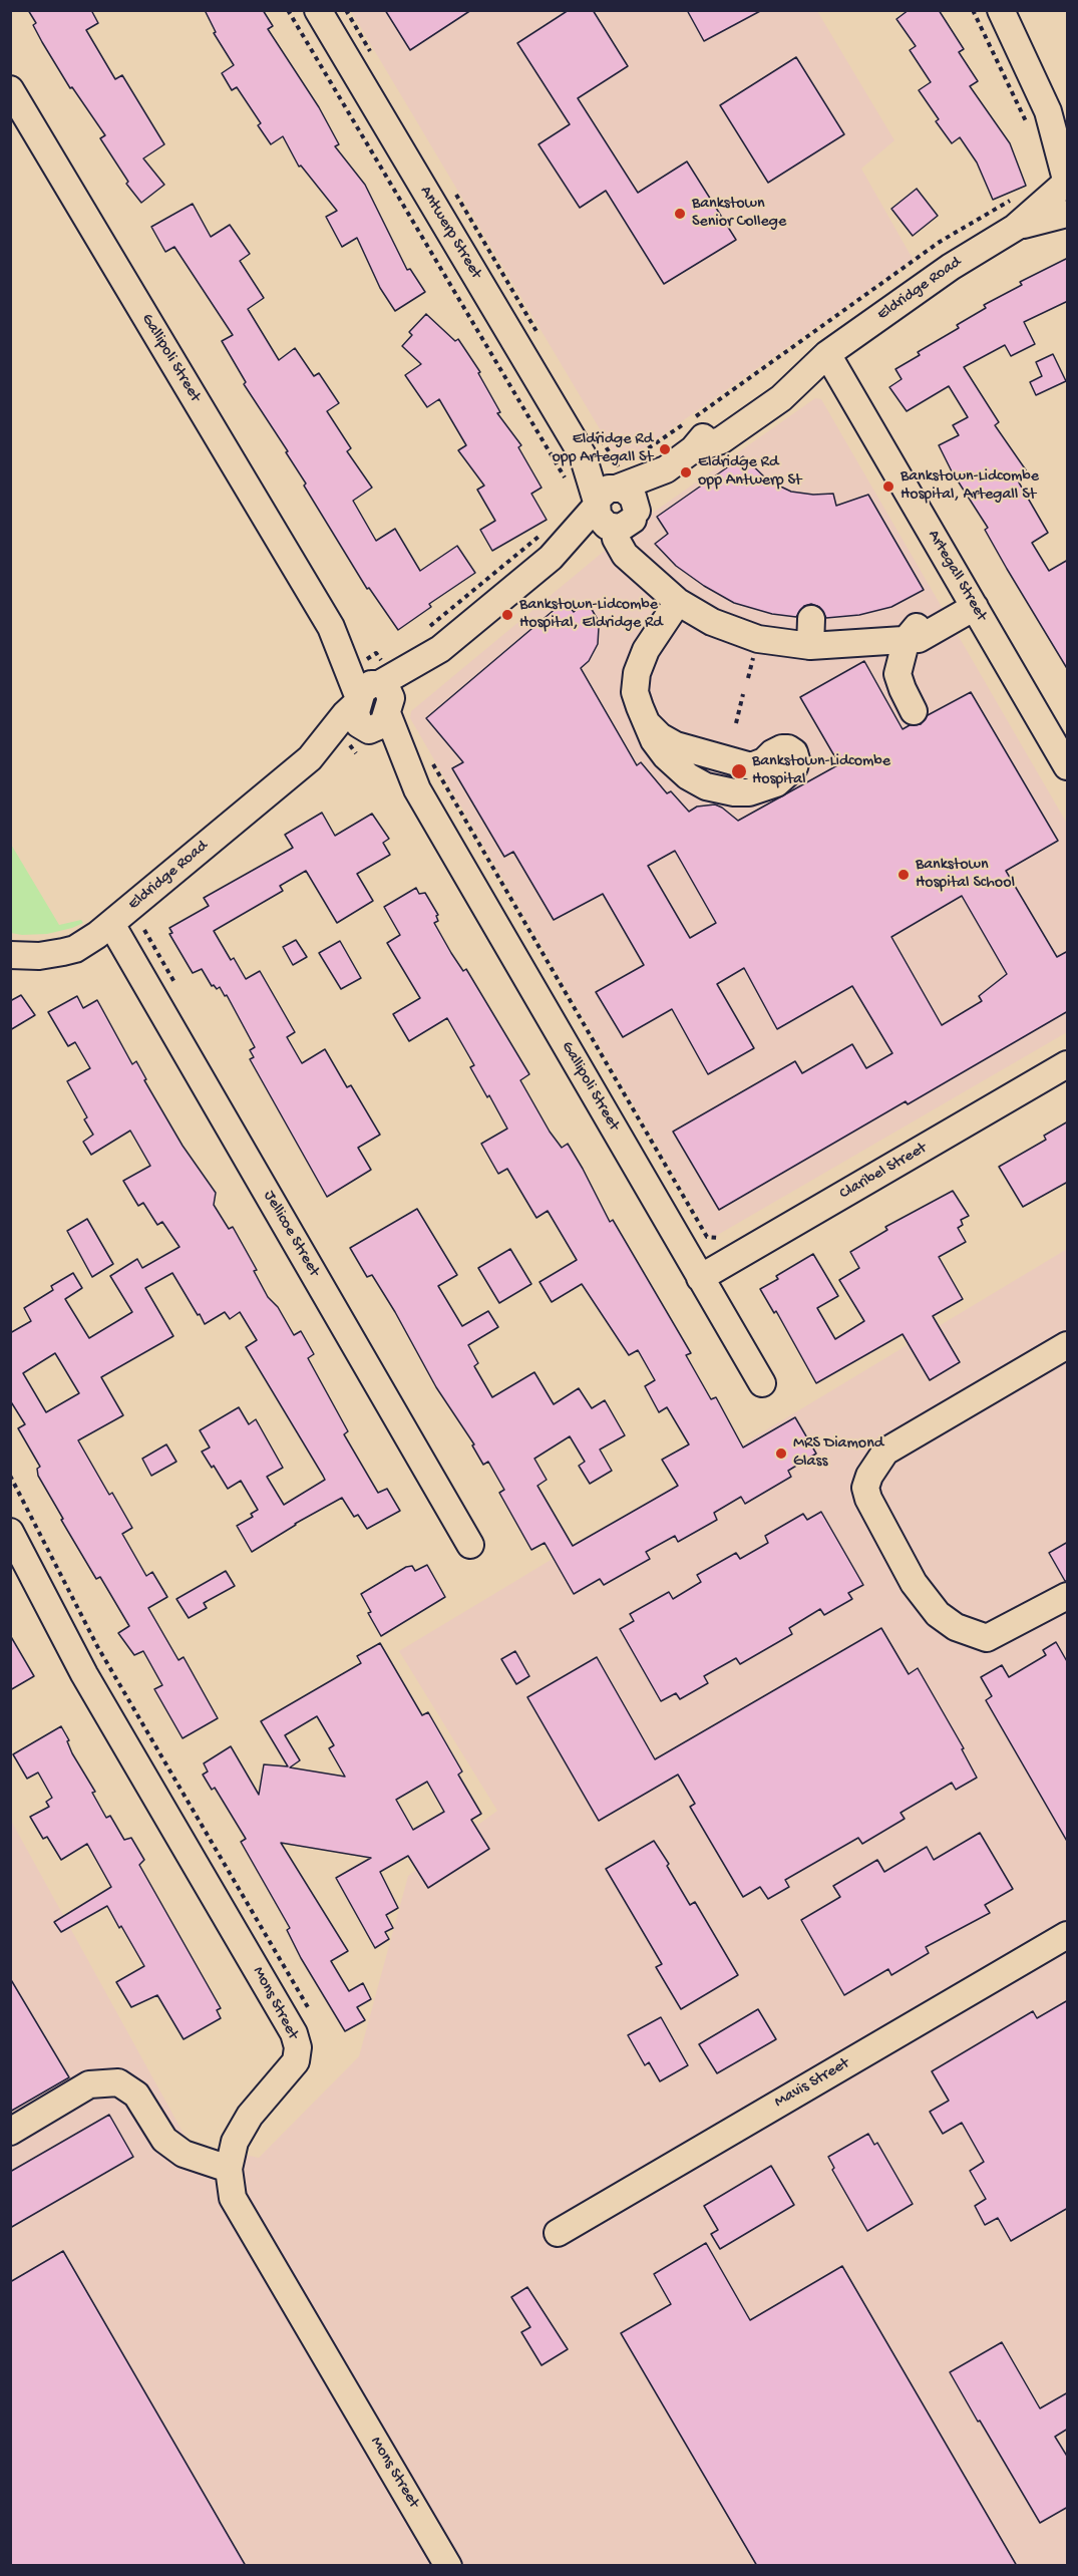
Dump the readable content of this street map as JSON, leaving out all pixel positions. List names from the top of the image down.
{
  "streets": {
    "street": [
      "Antwerp Street",
      "Eldridge Road",
      "Gallipoli Street",
      "Artegall Street",
      "Claribel Street",
      "Jellicoe Street",
      "Mons Street",
      "Mavis Street"
    ]
  },
  "crossings": [
    ["Antwerp Street", "Eldridge Road"],
    ["Eldridge Road", "Gallipoli Street"],
    ["Eldridge Road", "Artegall Street"],
    ["Eldridge Road", "Jellicoe Street"],
    ["Gallipoli Street", "Claribel Street"]
  ],
  "places": [
    "Bankstown Senior College",
    "Eldridge Rd opp Artegall St",
    "Eldridge Rd opp Antwerp St",
    "Bankstown-Lidcombe Hospital, Artegall St",
    "Bankstown-Lidcombe Hospital, Eldridge Rd",
    "Bankstown-Lidcombe Hospital",
    "Bankstown Hospital School",
    "MRS Diamond Glass"
  ]
}
